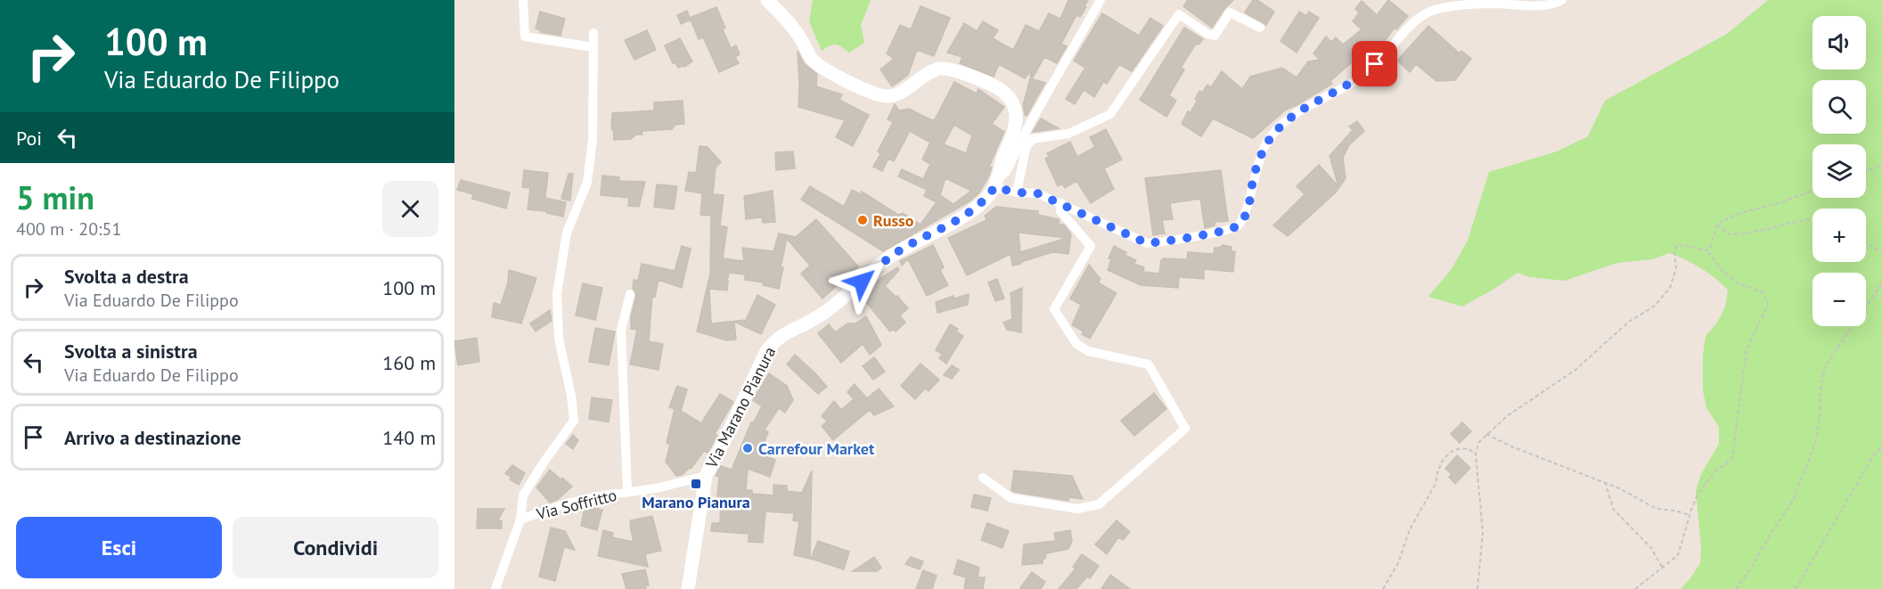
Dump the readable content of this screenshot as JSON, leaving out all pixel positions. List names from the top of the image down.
{
  "streets": {
    "street": ["Via Marano Pianura", "Via Soffritto"]
  },
  "crossings": [
    ["Via Marano Pianura", "Via Soffritto"]
  ],
  "places": {
    "other": ["Russo", "Carrefour Market"],
    "transit": ["Marano Pianura"]
  },
  "page": {
    "turn": ["100 m", "Via Eduardo De Filippo"],
    "map_buttons": ["+", "−"],
    "then": "Poi",
    "heading": ["5 min", "400 m · 20:51"],
    "list": [
      {
        "name": "Svolta a destra",
        "note": "Via Eduardo De Filippo",
        "value": "100 m"
      },
      {
        "name": "Svolta a sinistra",
        "note": "Via Eduardo De Filippo",
        "value": "160 m"
      },
      {
        "name": "Arrivo a destinazione",
        "value": "140 m"
      }
    ],
    "buttons": ["Esci", "Condividi"]
  }
}
